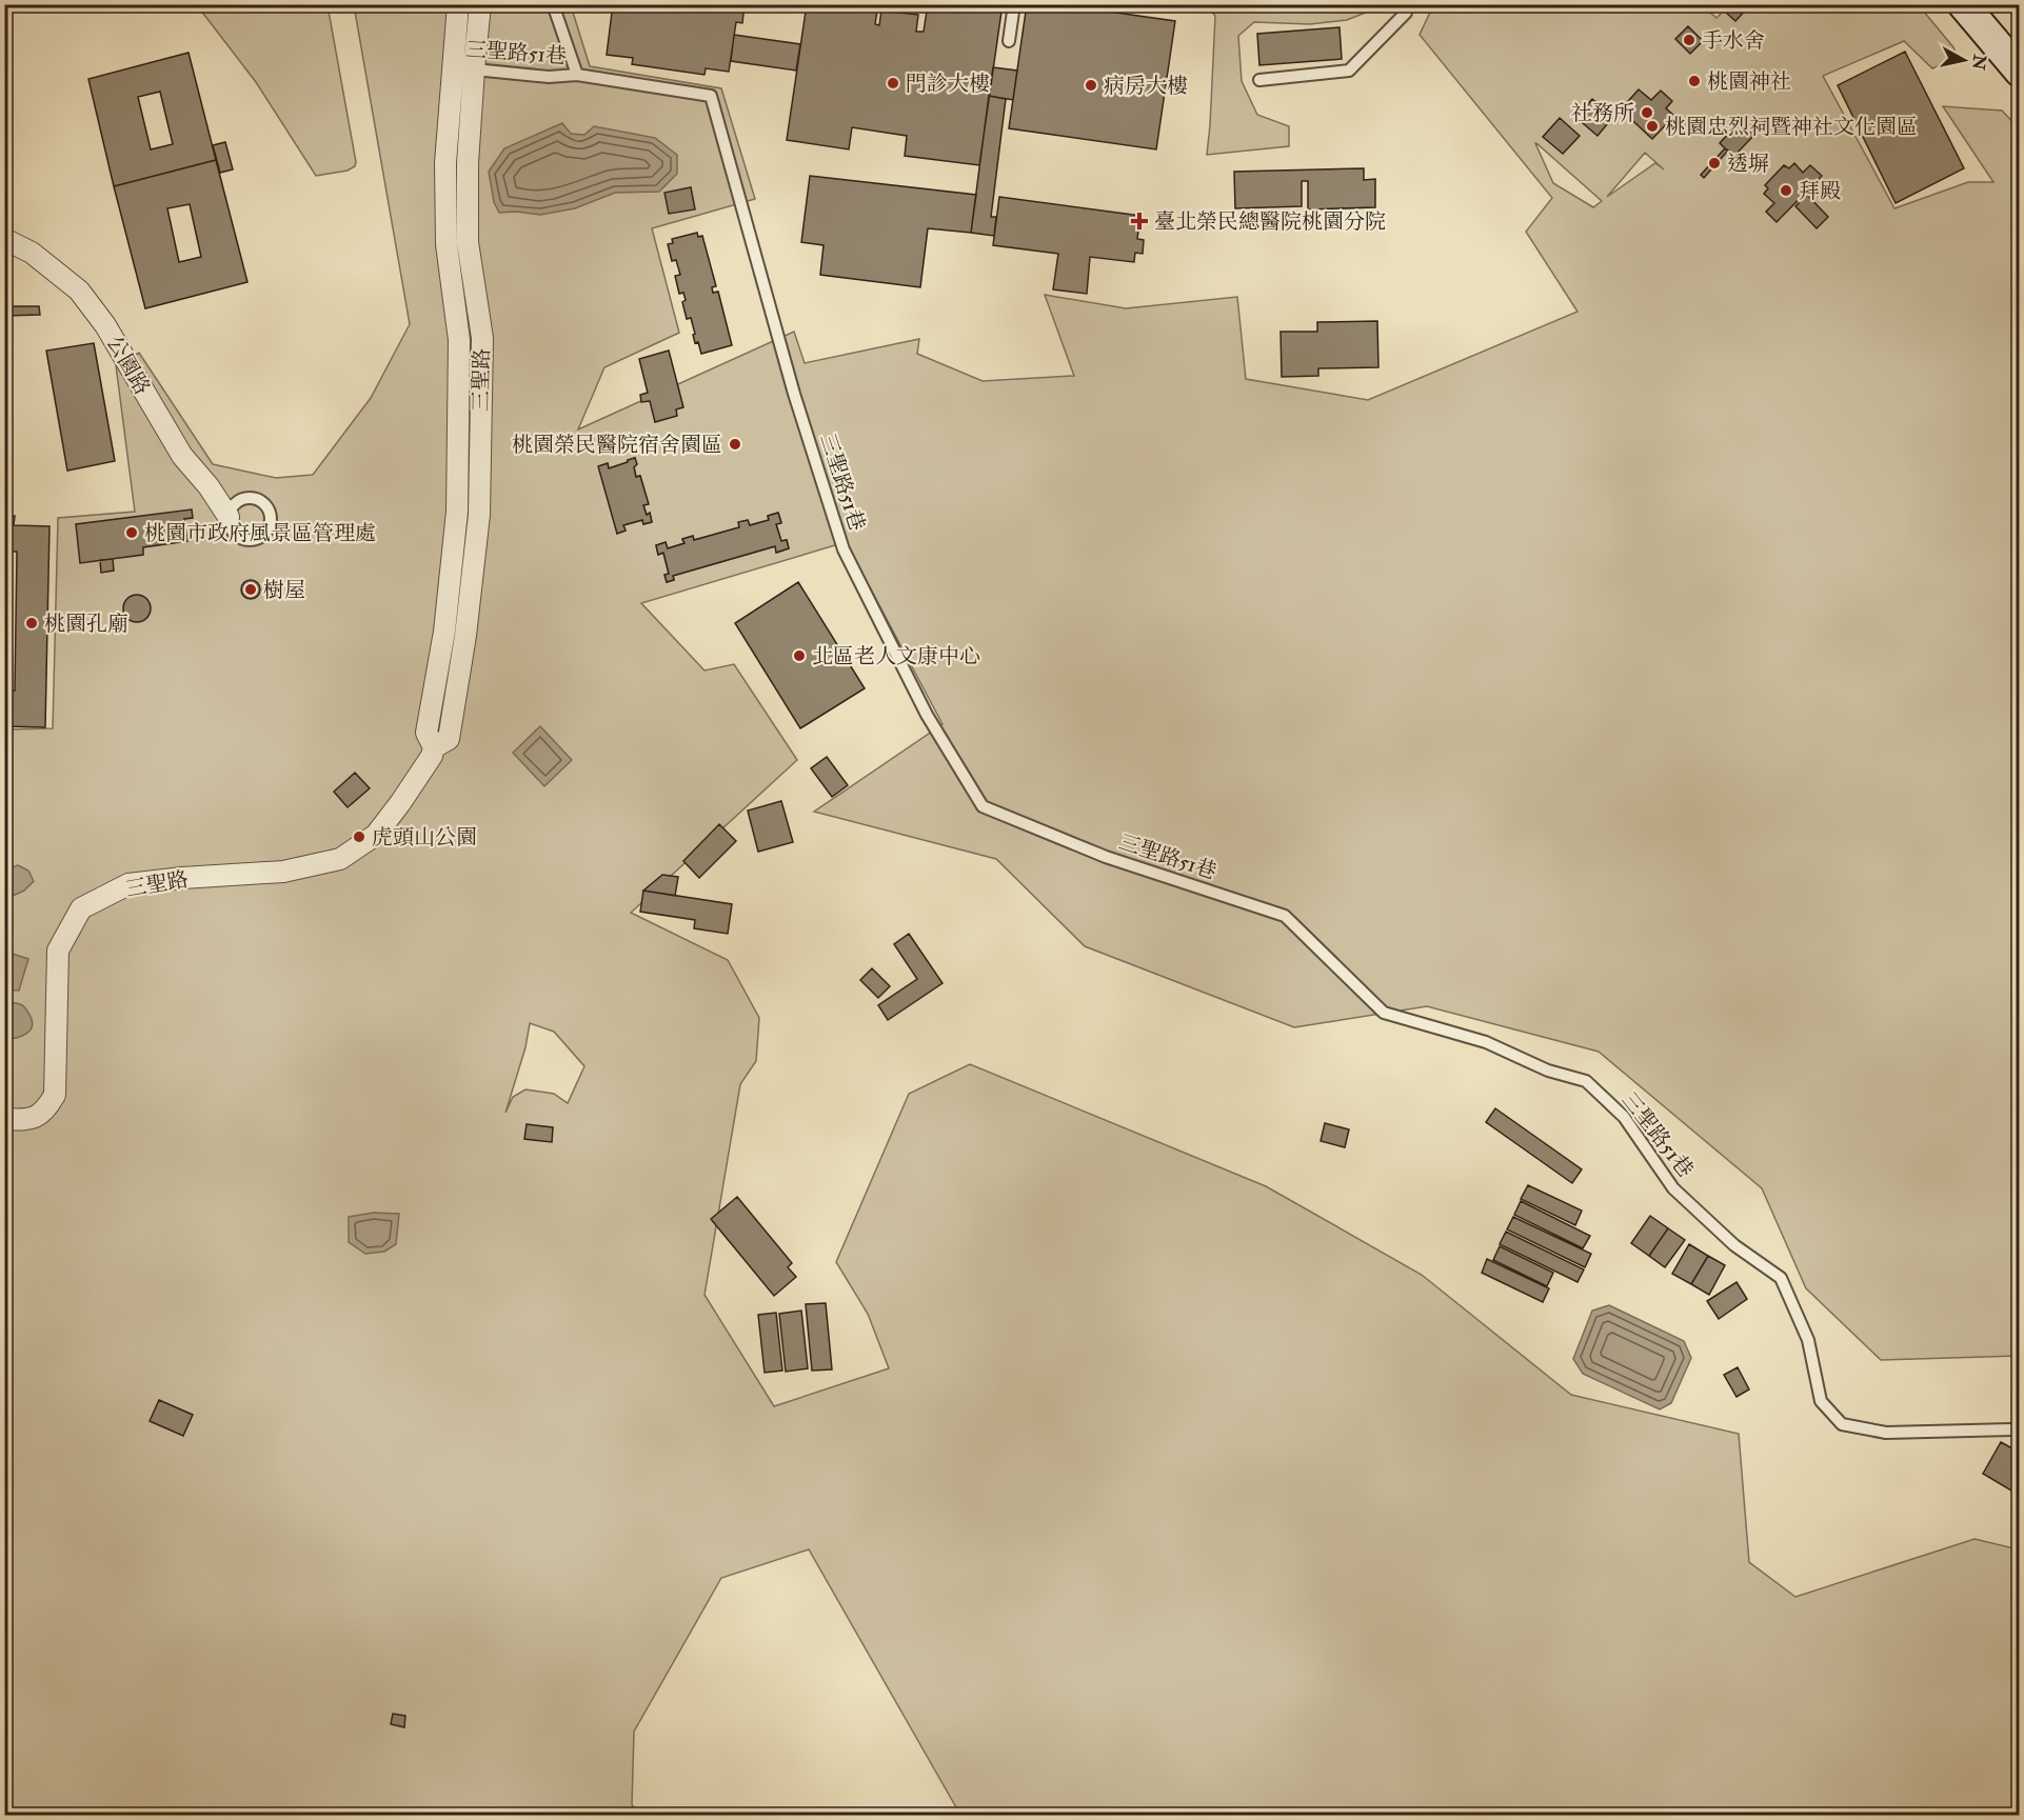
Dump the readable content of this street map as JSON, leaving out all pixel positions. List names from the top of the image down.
{
  "streets": {
    "street": ["公園路", "三聖路"],
    "lane": ["三聖路51巷"]
  },
  "crossings": [
    ["三聖路51巷", "三聖路"]
  ],
  "places": {
    "other": [
      "手水舍",
      "桃園神社",
      "門診大樓",
      "病房大樓",
      "社務所",
      "桃園忠烈祠暨神社文化園區",
      "透塀",
      "拜殿",
      "桃園榮民醫院宿舍園區",
      "桃園市政府風景區管理處",
      "樹屋",
      "桃園孔廟",
      "北區老人文康中心",
      "虎頭山公園"
    ],
    "health": ["臺北榮民總醫院桃園分院"]
  },
  "north": "right"
}
